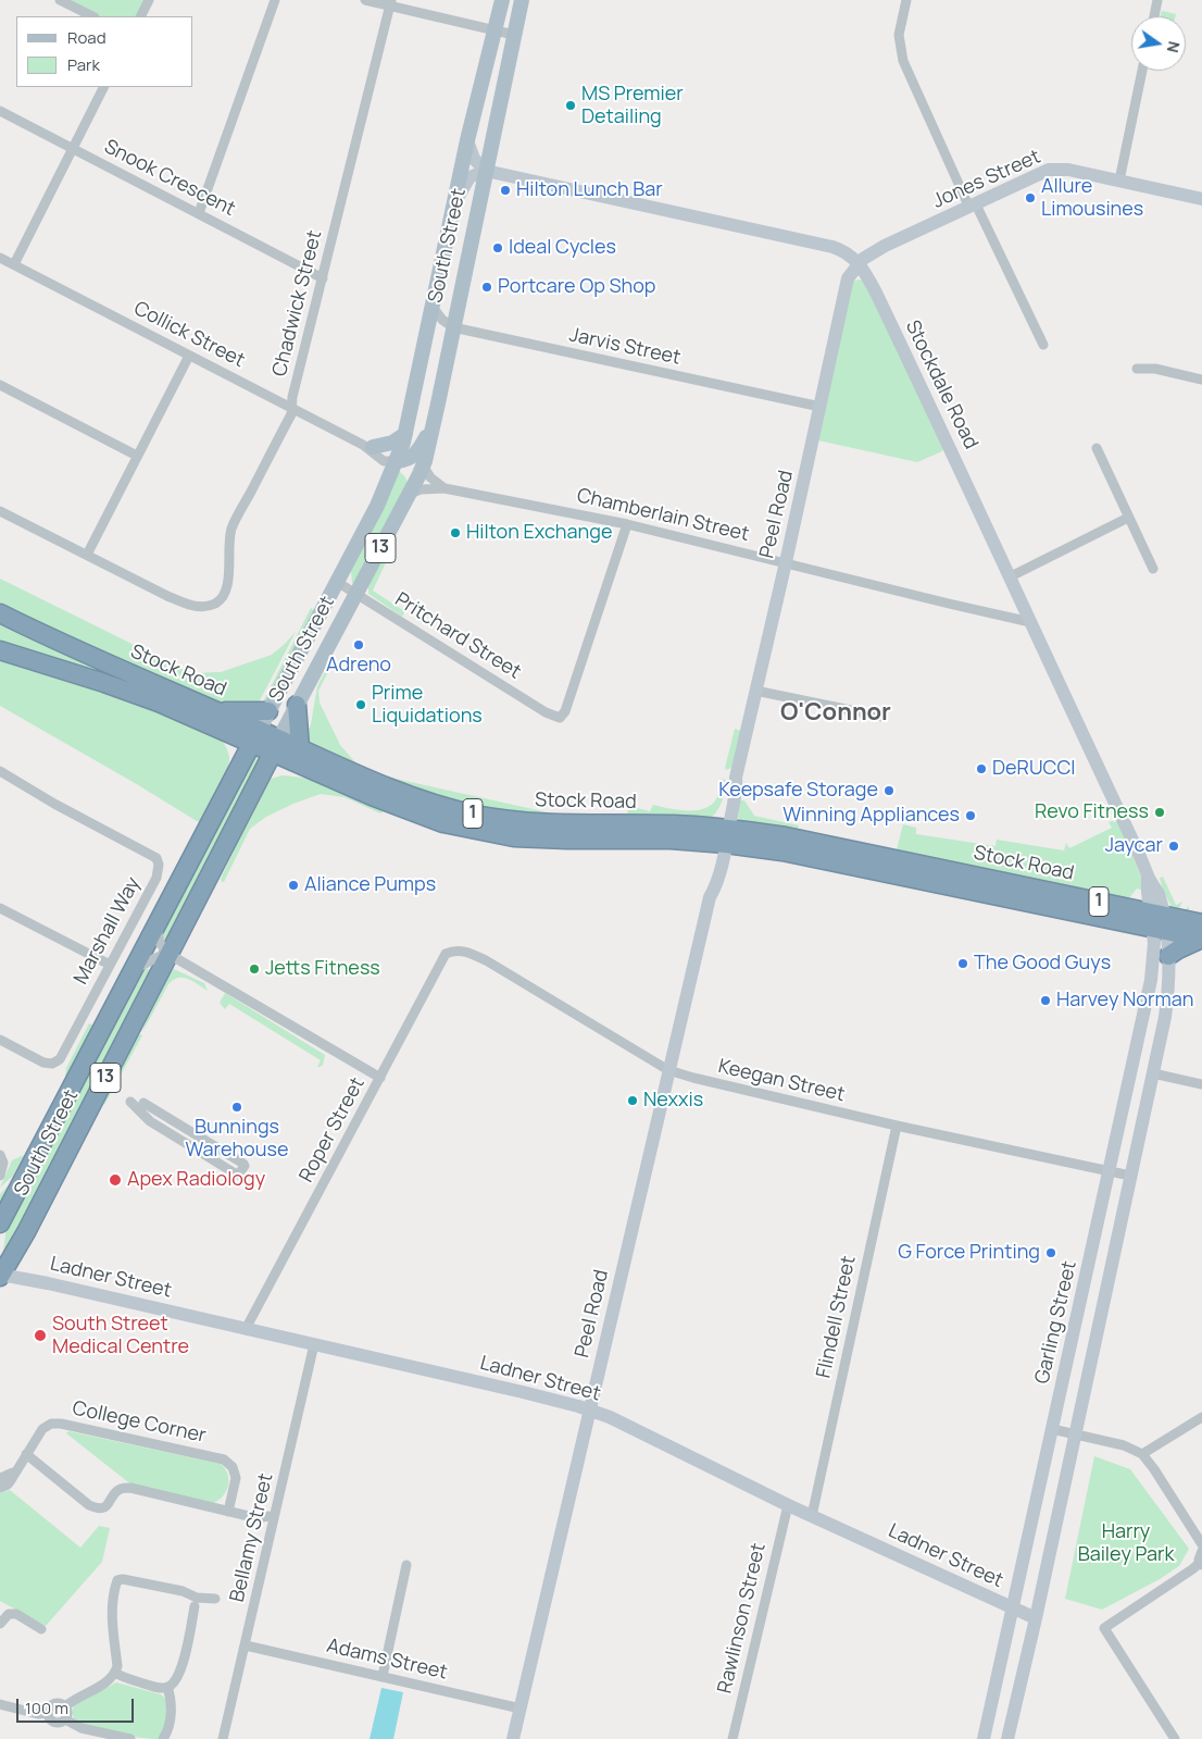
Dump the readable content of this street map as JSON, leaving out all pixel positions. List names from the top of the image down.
{
  "streets": {
    "highway": [
      "South Street",
      "13",
      "Stock Road",
      "1"
    ],
    "street": [
      "Snook Crescent",
      "Jones Street",
      "Chadwick Street",
      "Collick Street",
      "Jarvis Street",
      "Stockdale Road",
      "Peel Road",
      "Chamberlain Street",
      "Pritchard Street",
      "Marshall Way",
      "Keegan Street",
      "Roper Street",
      "Ladner Street",
      "Flindell Street",
      "Garling Street",
      "College Corner",
      "Bellamy Street",
      "Rawlinson Street",
      "Adams Street"
    ]
  },
  "crossings": [
    ["Snook Crescent", "Chadwick Street"],
    ["Jones Street", "Stockdale Road"],
    ["Jones Street", "Peel Road"],
    ["South Street", "Collick Street"],
    ["South Street", "Jarvis Street"],
    ["South Street", "Stockdale Road"],
    ["South Street", "Chamberlain Street"],
    ["South Street", "Pritchard Street"],
    ["South Street", "Stock Road"],
    ["South Street", "Ladner Street"],
    ["Chadwick Street", "Collick Street"],
    ["Jarvis Street", "Peel Road"],
    ["Stockdale Road", "Peel Road"],
    ["Stockdale Road", "Chamberlain Street"],
    ["Stockdale Road", "Stock Road"],
    ["Stockdale Road", "Garling Street"],
    ["Peel Road", "Chamberlain Street"],
    ["Peel Road", "Stock Road"],
    ["Peel Road", "Keegan Street"],
    ["Peel Road", "Ladner Street"],
    ["Peel Road", "Adams Street"],
    ["Chamberlain Street", "Pritchard Street"],
    ["Stock Road", "Garling Street"],
    ["Keegan Street", "Roper Street"],
    ["Keegan Street", "Flindell Street"],
    ["Keegan Street", "Garling Street"],
    ["Roper Street", "Ladner Street"],
    ["Ladner Street", "Flindell Street"],
    ["Ladner Street", "Garling Street"],
    ["Ladner Street", "Bellamy Street"],
    ["Ladner Street", "Rawlinson Street"],
    ["Bellamy Street", "Adams Street"]
  ],
  "districts": ["O'Connor"],
  "parks": ["Harry Bailey Park"],
  "places": [
    "MS Premier Detailing",
    "Hilton Lunch Bar",
    "Allure Limousines",
    "Ideal Cycles",
    "Portcare Op Shop",
    "Hilton Exchange",
    "Adreno",
    "Prime Liquidations",
    "DeRUCCI",
    "Keepsafe Storage",
    "Revo Fitness",
    "Winning Appliances",
    "Jaycar",
    "Aliance Pumps",
    "The Good Guys",
    "Jetts Fitness",
    "Harvey Norman",
    "Nexxis",
    "Bunnings Warehouse",
    "Apex Radiology",
    "G Force Printing",
    "South Street Medical Centre"
  ],
  "legend": ["Road", "Park"],
  "scale_bar": "100 m",
  "north": "right"
}
